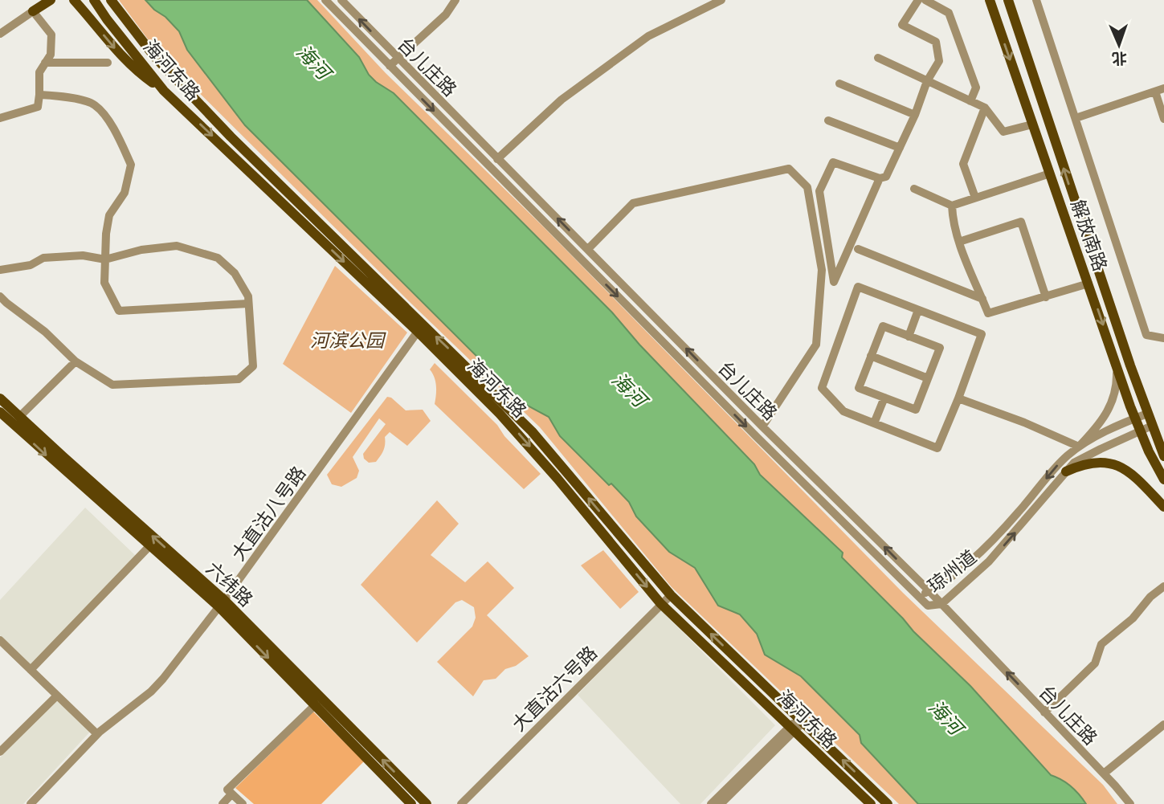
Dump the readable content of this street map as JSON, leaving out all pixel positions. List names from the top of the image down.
{
  "streets": {
    "main road": ["海河东路", "解放南路", "六纬路"],
    "street": [
      "台儿庄路",
      "大直沽八号路",
      "琼州道",
      "大直沽六号路"
    ]
  },
  "crossings": [
    ["台儿庄路", "琼州道"],
    ["海河东路", "大直沽八号路"],
    ["海河东路", "大直沽六号路"],
    ["解放南路", "琼州道"],
    ["大直沽八号路", "六纬路"]
  ],
  "water": ["海河"],
  "parks": ["河滨公园"],
  "north": "bottom"
}
